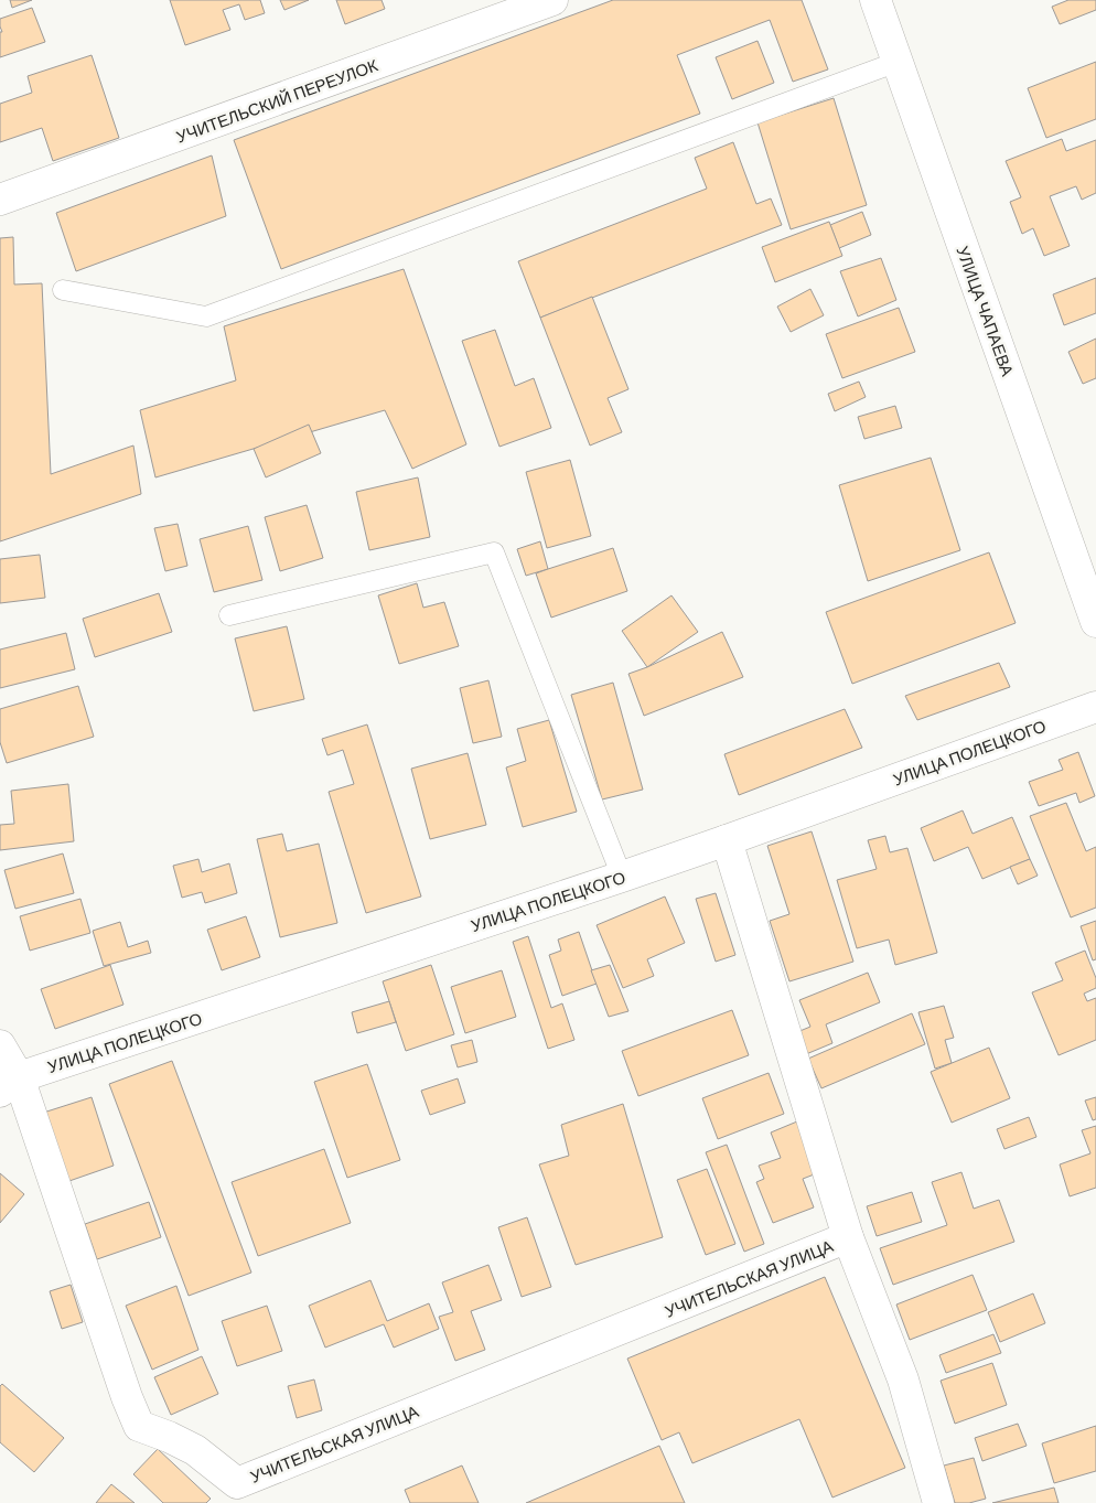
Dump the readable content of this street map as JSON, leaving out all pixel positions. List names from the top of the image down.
{
  "streets": {
    "street": [
      "УЧИТЕЛЬСКИЙ ПЕРЕУЛОК",
      "УЛИЦА ЧАПАЕВА",
      "УЛИЦА ПОЛЕЦКОГО",
      "УЧИТЕЛЬСКАЯ УЛИЦА"
    ]
  },
  "crossings": [
    ["УЛИЦА ПОЛЕЦКОГО", "УЧИТЕЛЬСКАЯ УЛИЦА"]
  ]
}
